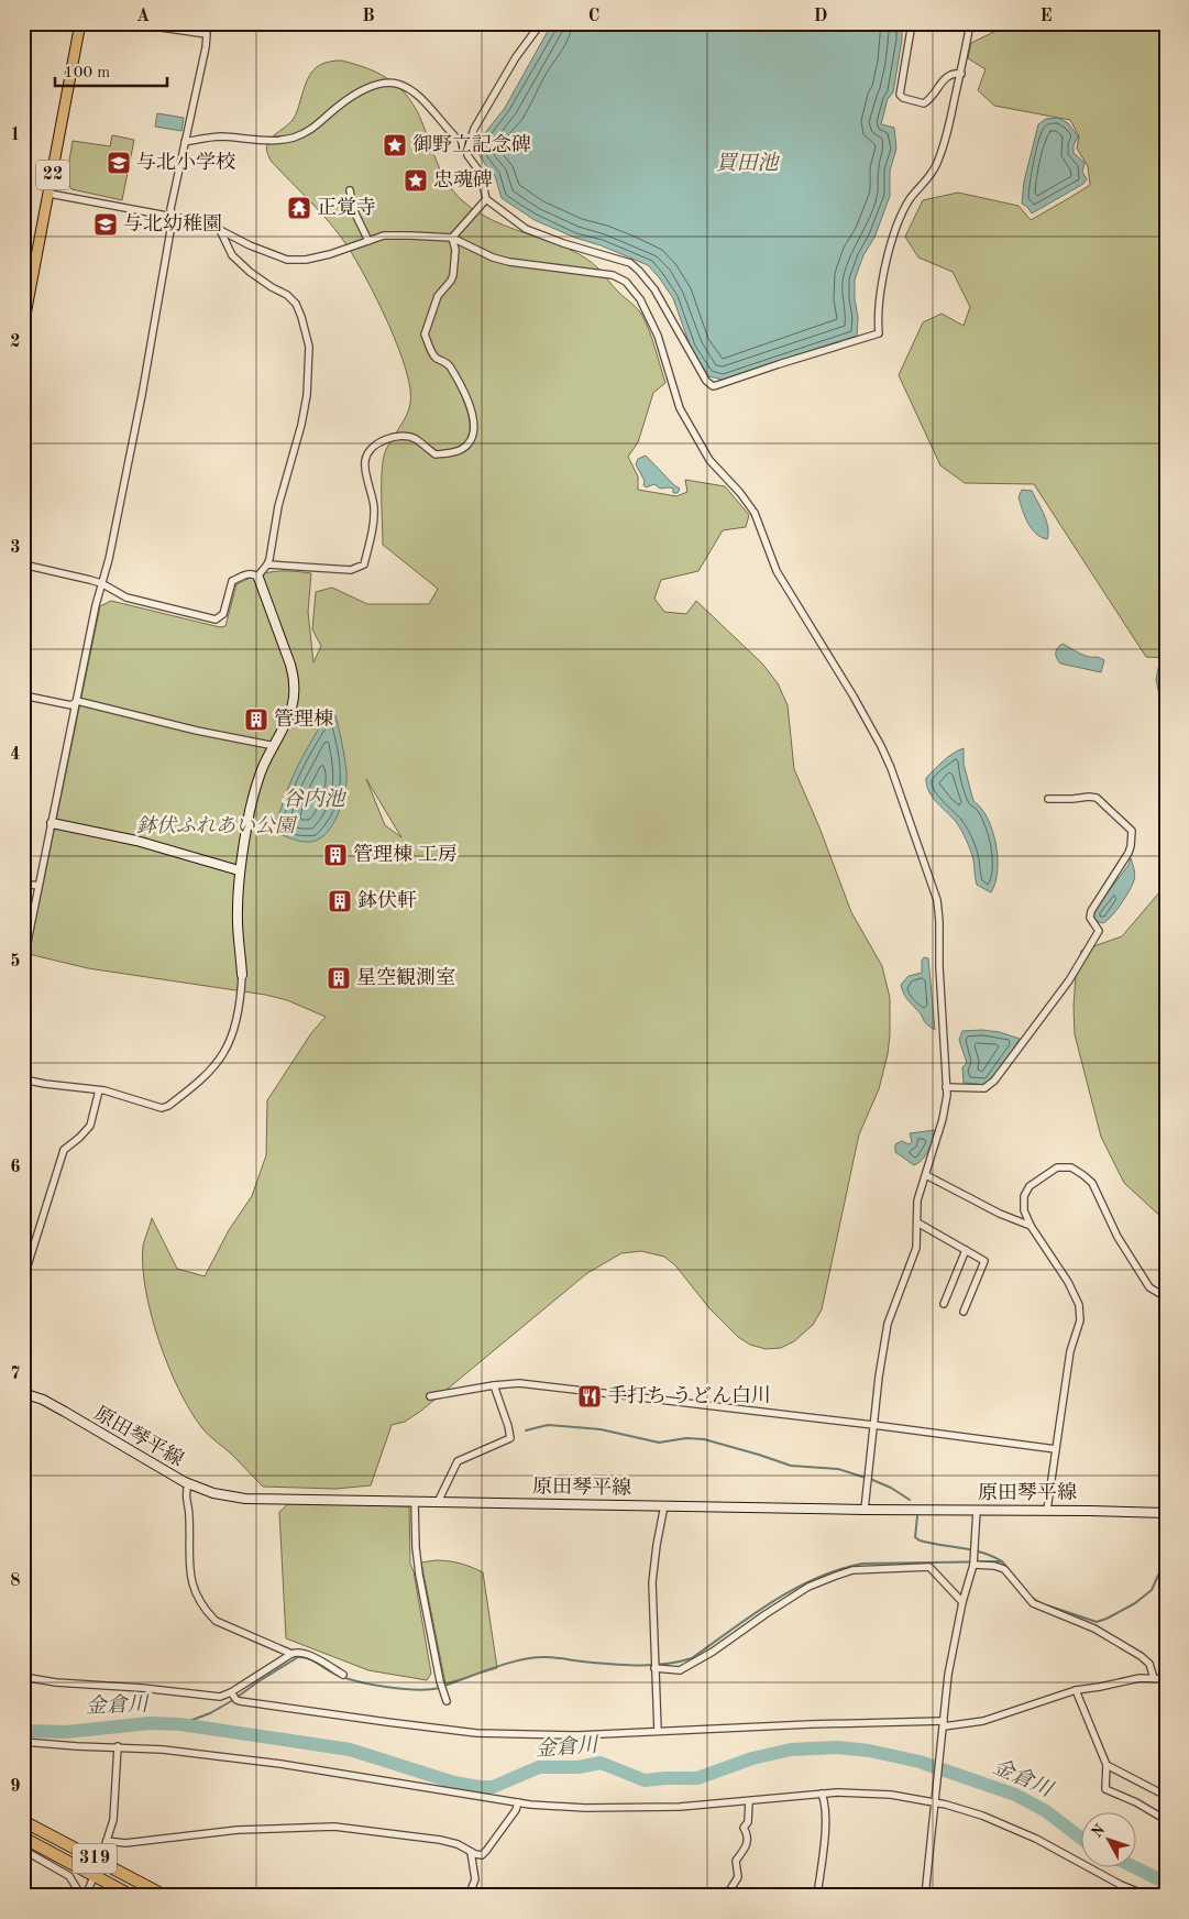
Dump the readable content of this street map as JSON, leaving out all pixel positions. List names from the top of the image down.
{
  "streets": {
    "highway": ["319"],
    "main road": ["22", "原田琴平線"]
  },
  "water": ["買田池", "谷内池", "金倉川"],
  "parks": ["鉢伏ふれあい公園"],
  "places": {
    "place": ["御野立記念碑", "忠魂碑"],
    "school or university": ["与北小学校", "与北幼稚園"],
    "temple": ["正覚寺"],
    "building": [
      "管理棟",
      "管理棟 工房",
      "鉢伏軒",
      "星空観測室"
    ],
    "restaurant": ["手打ち うどん白川"]
  },
  "scale_bar": "100 m",
  "north": "top left",
  "grid": {
    "columns": [
      "A",
      "B",
      "C",
      "D",
      "E"
    ],
    "rows": [
      "1",
      "2",
      "3",
      "4",
      "5",
      "6",
      "7",
      "8",
      "9"
    ]
  }
}
